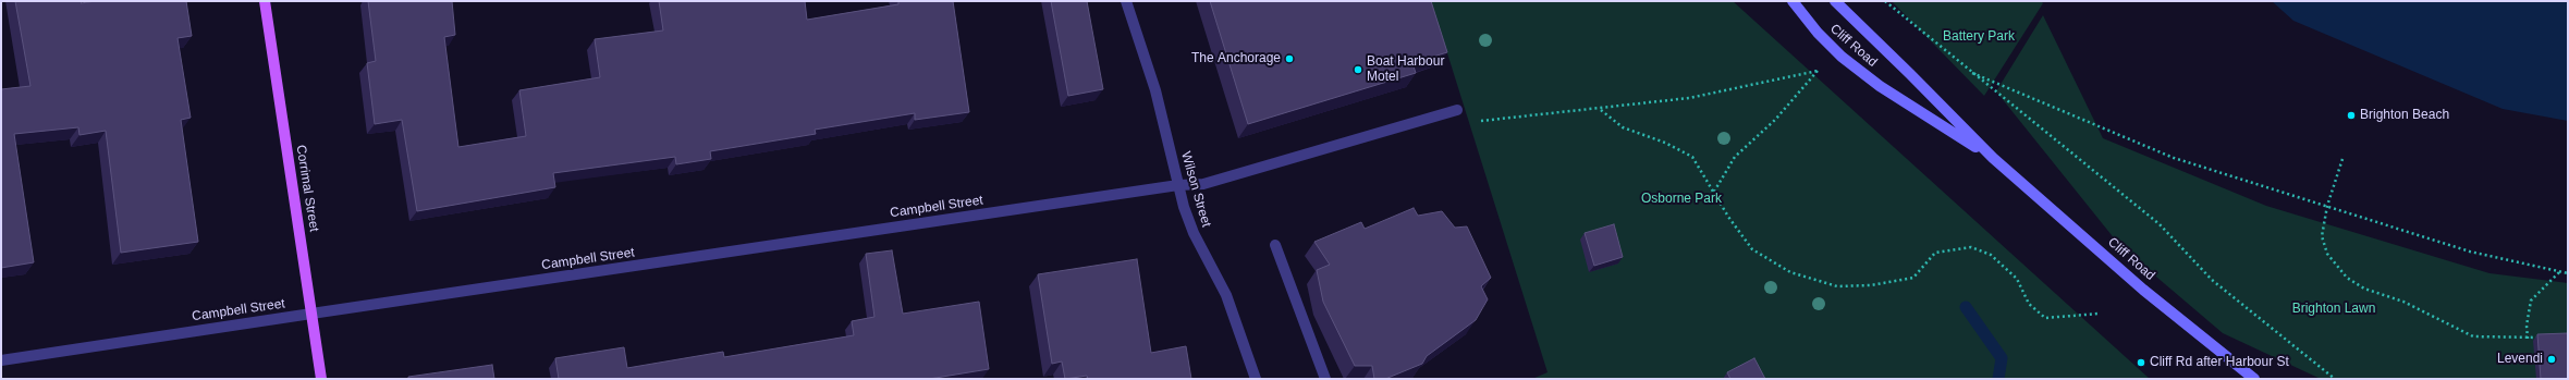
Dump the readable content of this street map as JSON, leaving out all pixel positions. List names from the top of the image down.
{
  "streets": {
    "main road": ["Cliff Road", "Corrimal Street"],
    "street": ["Wilson Street", "Campbell Street"]
  },
  "crossings": [
    ["Corrimal Street", "Campbell Street"],
    ["Wilson Street", "Campbell Street"]
  ],
  "parks": ["Battery Park", "Osborne Park", "Brighton Lawn"],
  "places": [
    "The Anchorage",
    "Boat Harbour Motel",
    "Brighton Beach",
    "Levendi",
    "Cliff Rd after Harbour St"
  ]
}
